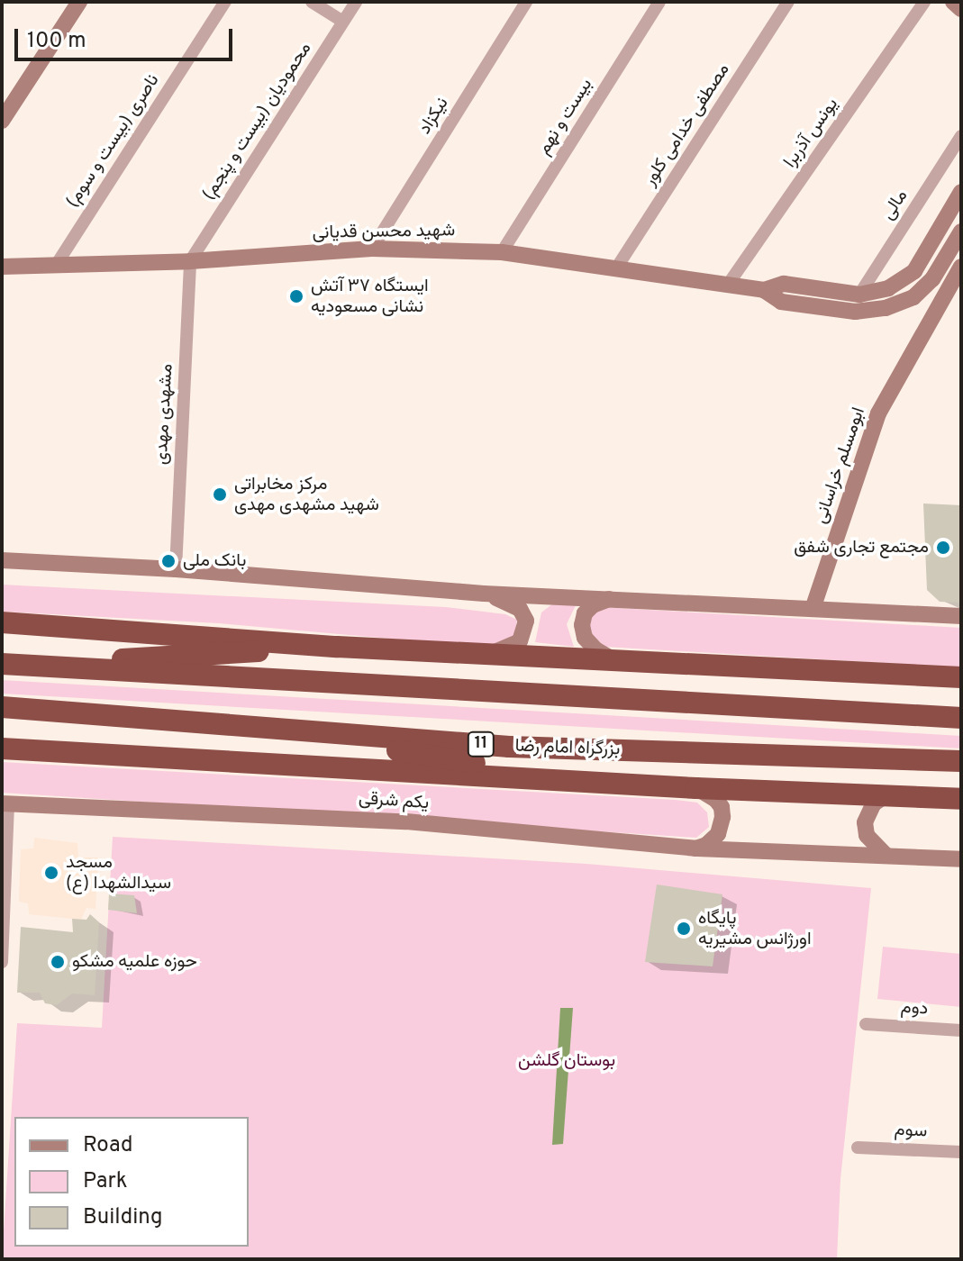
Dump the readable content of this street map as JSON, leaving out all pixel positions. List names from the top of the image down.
{
  "streets": {
    "highway": ["11", "بزرگراه امام رضا"],
    "main road": ["شهید محسن قدیانی", "ابومسلم خراسانی", "یکم شرقی"],
    "street": [
      "نیکزاد",
      "بیست و نهم",
      "محمودیان (بیست و پنجم)",
      "مصطفی خدامی کلور",
      "یونس آذربرا",
      "ناصری (بیست و سوم)",
      "مالی",
      "مشهدی مهدی",
      "دوم",
      "سوم"
    ]
  },
  "crossings": [
    ["نیکزاد", "شهید محسن قدیانی"],
    ["بیست و نهم", "شهید محسن قدیانی"],
    ["محمودیان (بیست و پنجم)", "شهید محسن قدیانی"],
    ["محمودیان (بیست و پنجم)", "مشهدی مهدی"],
    ["مصطفی خدامی کلور", "شهید محسن قدیانی"],
    ["یونس آذربرا", "شهید محسن قدیانی"],
    ["ناصری (بیست و سوم)", "شهید محسن قدیانی"],
    ["مالی", "شهید محسن قدیانی"],
    ["شهید محسن قدیانی", "مشهدی مهدی"]
  ],
  "parks": ["بوستان گلشن"],
  "places": [
    "ایستگاه ۳۷ آتش نشانی مسعودیه",
    "مرکز مخابراتی شهید مشهدی مهدی",
    "مجتمع تجاری شفق",
    "بانک ملی",
    "مسجد سیدالشهدا (ع)",
    "پایگاه اورژانس مشیریه",
    "حوزه علمیه مشکو"
  ],
  "legend": ["Road", "Park", "Building"],
  "scale_bar": "100 m"
}
